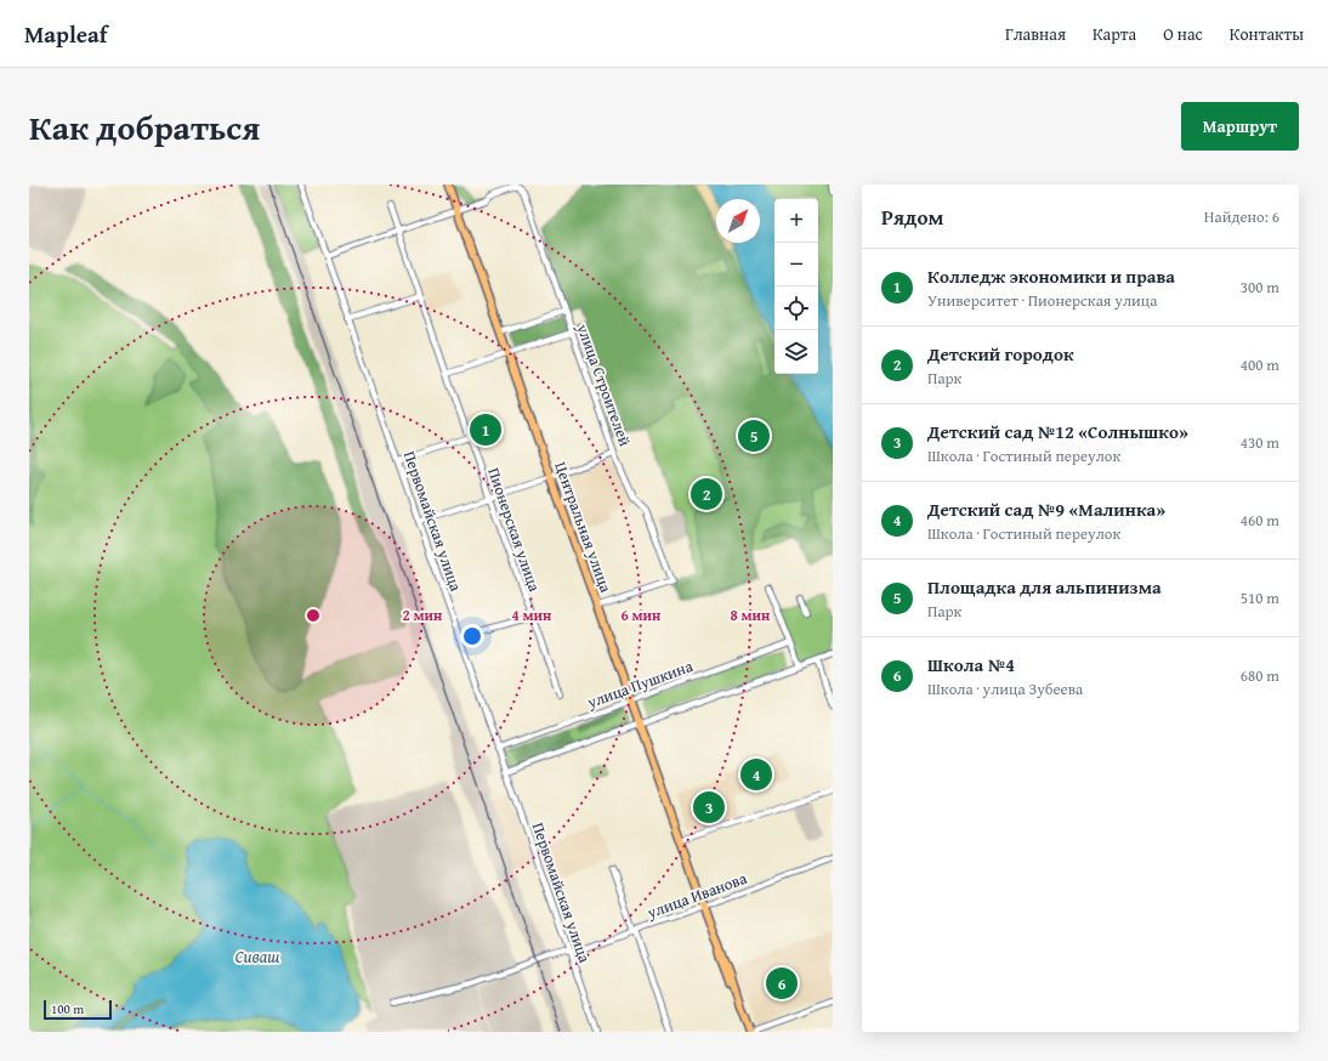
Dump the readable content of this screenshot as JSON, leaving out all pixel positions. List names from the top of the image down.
{
  "streets": {
    "main road": ["Центральная улица"],
    "street": [
      "улица Строителей",
      "Первомайская улица",
      "Пионерская улица",
      "улица Пушкина",
      "улица Иванова"
    ]
  },
  "crossings": [
    ["улица Строителей", "Центральная улица"],
    ["Первомайская улица", "улица Пушкина"],
    ["Первомайская улица", "улица Иванова"],
    ["Центральная улица", "улица Пушкина"],
    ["Центральная улица", "улица Иванова"]
  ],
  "water": ["Сиваш"],
  "scale_bar": "100 m",
  "north": "top right",
  "page": {
    "header": "Mapleaf",
    "nav": [
      "Главная",
      "Карта",
      "О нас",
      "Контакты"
    ],
    "title": "Как добраться",
    "buttons": "Маршрут",
    "heading": ["Рядом", "Найдено: 6"],
    "map_buttons": ["+", "−"],
    "list": [
      {
        "mark": "1",
        "name": "Колледж экономики и права",
        "note": "Университет · Пионерская улица",
        "value": "300 m"
      },
      {
        "mark": "2",
        "name": "Детский городок",
        "note": "Парк",
        "value": "400 m"
      },
      {
        "mark": "3",
        "name": "Детский сад №12 «Солнышко»",
        "note": "Школа · Гостиный переулок",
        "value": "430 m"
      },
      {
        "mark": "4",
        "name": "Детский сад №9 «Малинка»",
        "note": "Школа · Гостиный переулок",
        "value": "460 m"
      },
      {
        "mark": "5",
        "name": "Площадка для альпинизма",
        "note": "Парк",
        "value": "510 m"
      },
      {
        "mark": "6",
        "name": "Школа №4",
        "note": "Школа · улица Зубеева",
        "value": "680 m"
      }
    ],
    "pins": [
      "1",
      "5",
      "2",
      "4",
      "3",
      "6"
    ],
    "scale": "100 m"
  },
  "rings": [
    "2 мин",
    "4 мин",
    "6 мин",
    "8 мин"
  ]
}
